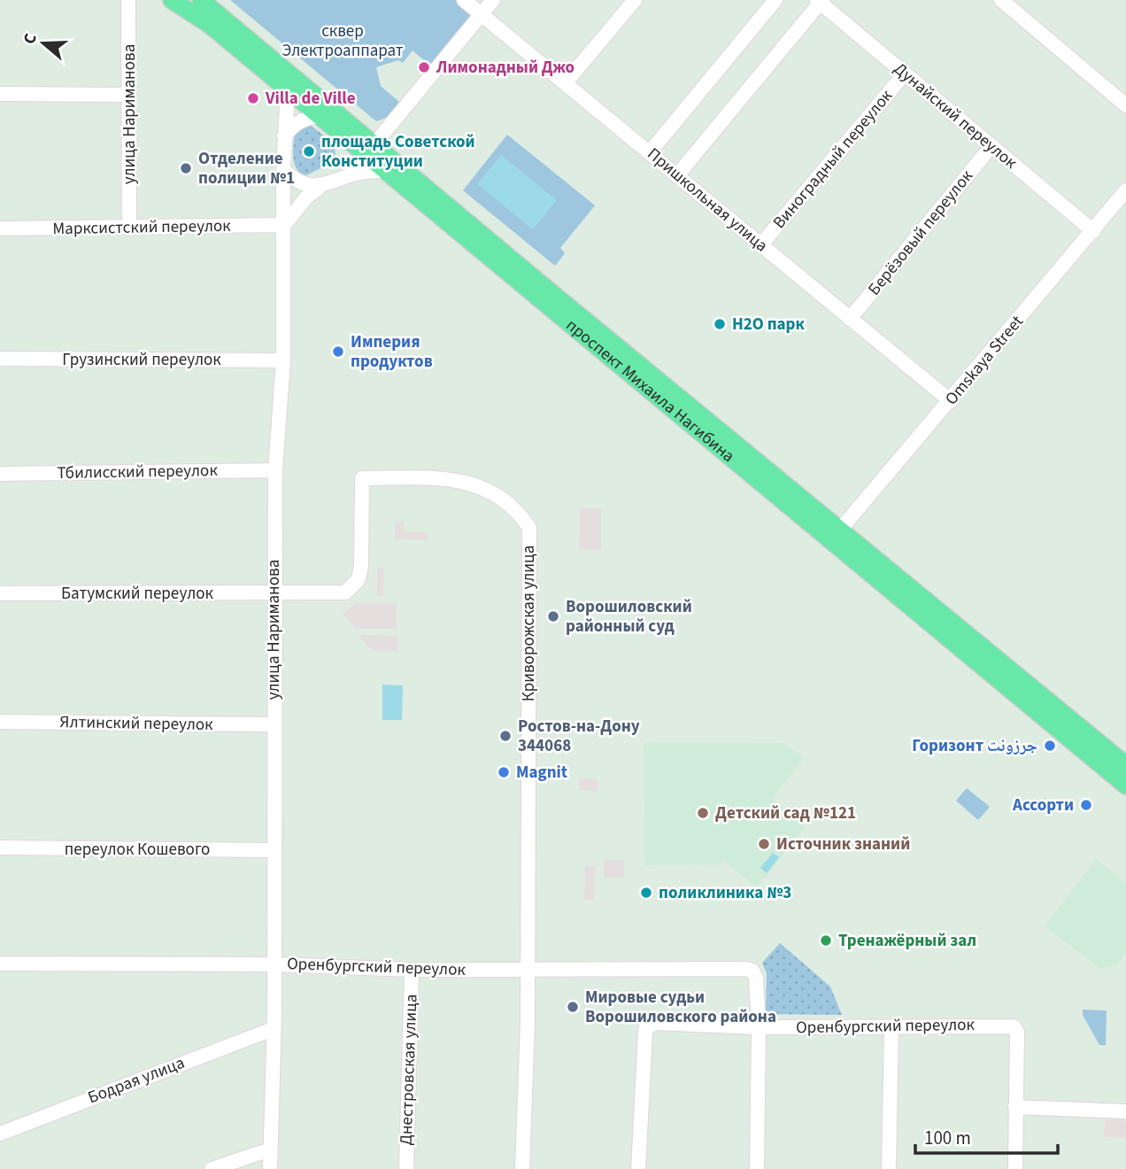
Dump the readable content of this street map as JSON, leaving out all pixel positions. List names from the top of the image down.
{
  "streets": {
    "main road": ["проспект Михаила Нагибина"],
    "street": [
      "улица Нариманова",
      "Дунайский переулок",
      "Виноградный переулок",
      "Пришкольная улица",
      "Марксистский переулок",
      "Берёзовый переулок",
      "Грузинский переулок",
      "Omskaya Street",
      "Тбилисский переулок",
      "Батумский переулок",
      "Криворожская улица",
      "Ялтинский переулок",
      "переулок Кошевого",
      "Оренбургский переулок",
      "Днестровская улица",
      "Бодрая улица"
    ]
  },
  "crossings": [
    ["улица Нариманова", "Марксистский переулок"],
    ["улица Нариманова", "Грузинский переулок"],
    ["улица Нариманова", "проспект Михаила Нагибина"],
    ["улица Нариманова", "Тбилисский переулок"],
    ["улица Нариманова", "Батумский переулок"],
    ["улица Нариманова", "Криворожская улица"],
    ["улица Нариманова", "Ялтинский переулок"],
    ["улица Нариманова", "переулок Кошевого"],
    ["улица Нариманова", "Оренбургский переулок"],
    ["улица Нариманова", "Бодрая улица"],
    ["Дунайский переулок", "Виноградный переулок"],
    ["Дунайский переулок", "Берёзовый переулок"],
    ["Дунайский переулок", "Omskaya Street"],
    ["Виноградный переулок", "Пришкольная улица"],
    ["Пришкольная улица", "Берёзовый переулок"],
    ["Пришкольная улица", "Omskaya Street"],
    ["Omskaya Street", "проспект Михаила Нагибина"],
    ["Батумский переулок", "Криворожская улица"],
    ["Криворожская улица", "Оренбургский переулок"],
    ["Оренбургский переулок", "Днестровская улица"]
  ],
  "parks": ["cквер Электроаппарат"],
  "places": [
    "Лимонадный Джо",
    "Villa de Ville",
    "площадь Советской Конституции",
    "Отделение полиции №1",
    "H2O парк",
    "Империя продуктов",
    "Ворошиловский районный суд",
    "Ростов-на-Дону 344068",
    "Горизонт جرزونت",
    "Magnit",
    "Ассорти",
    "Детский сад №121",
    "Источник знаний",
    "поликлиника №3",
    "Тренажёрный зал",
    "Мировые судьи Ворошиловского района"
  ],
  "scale_bar": "100 m",
  "north": "left"
}
